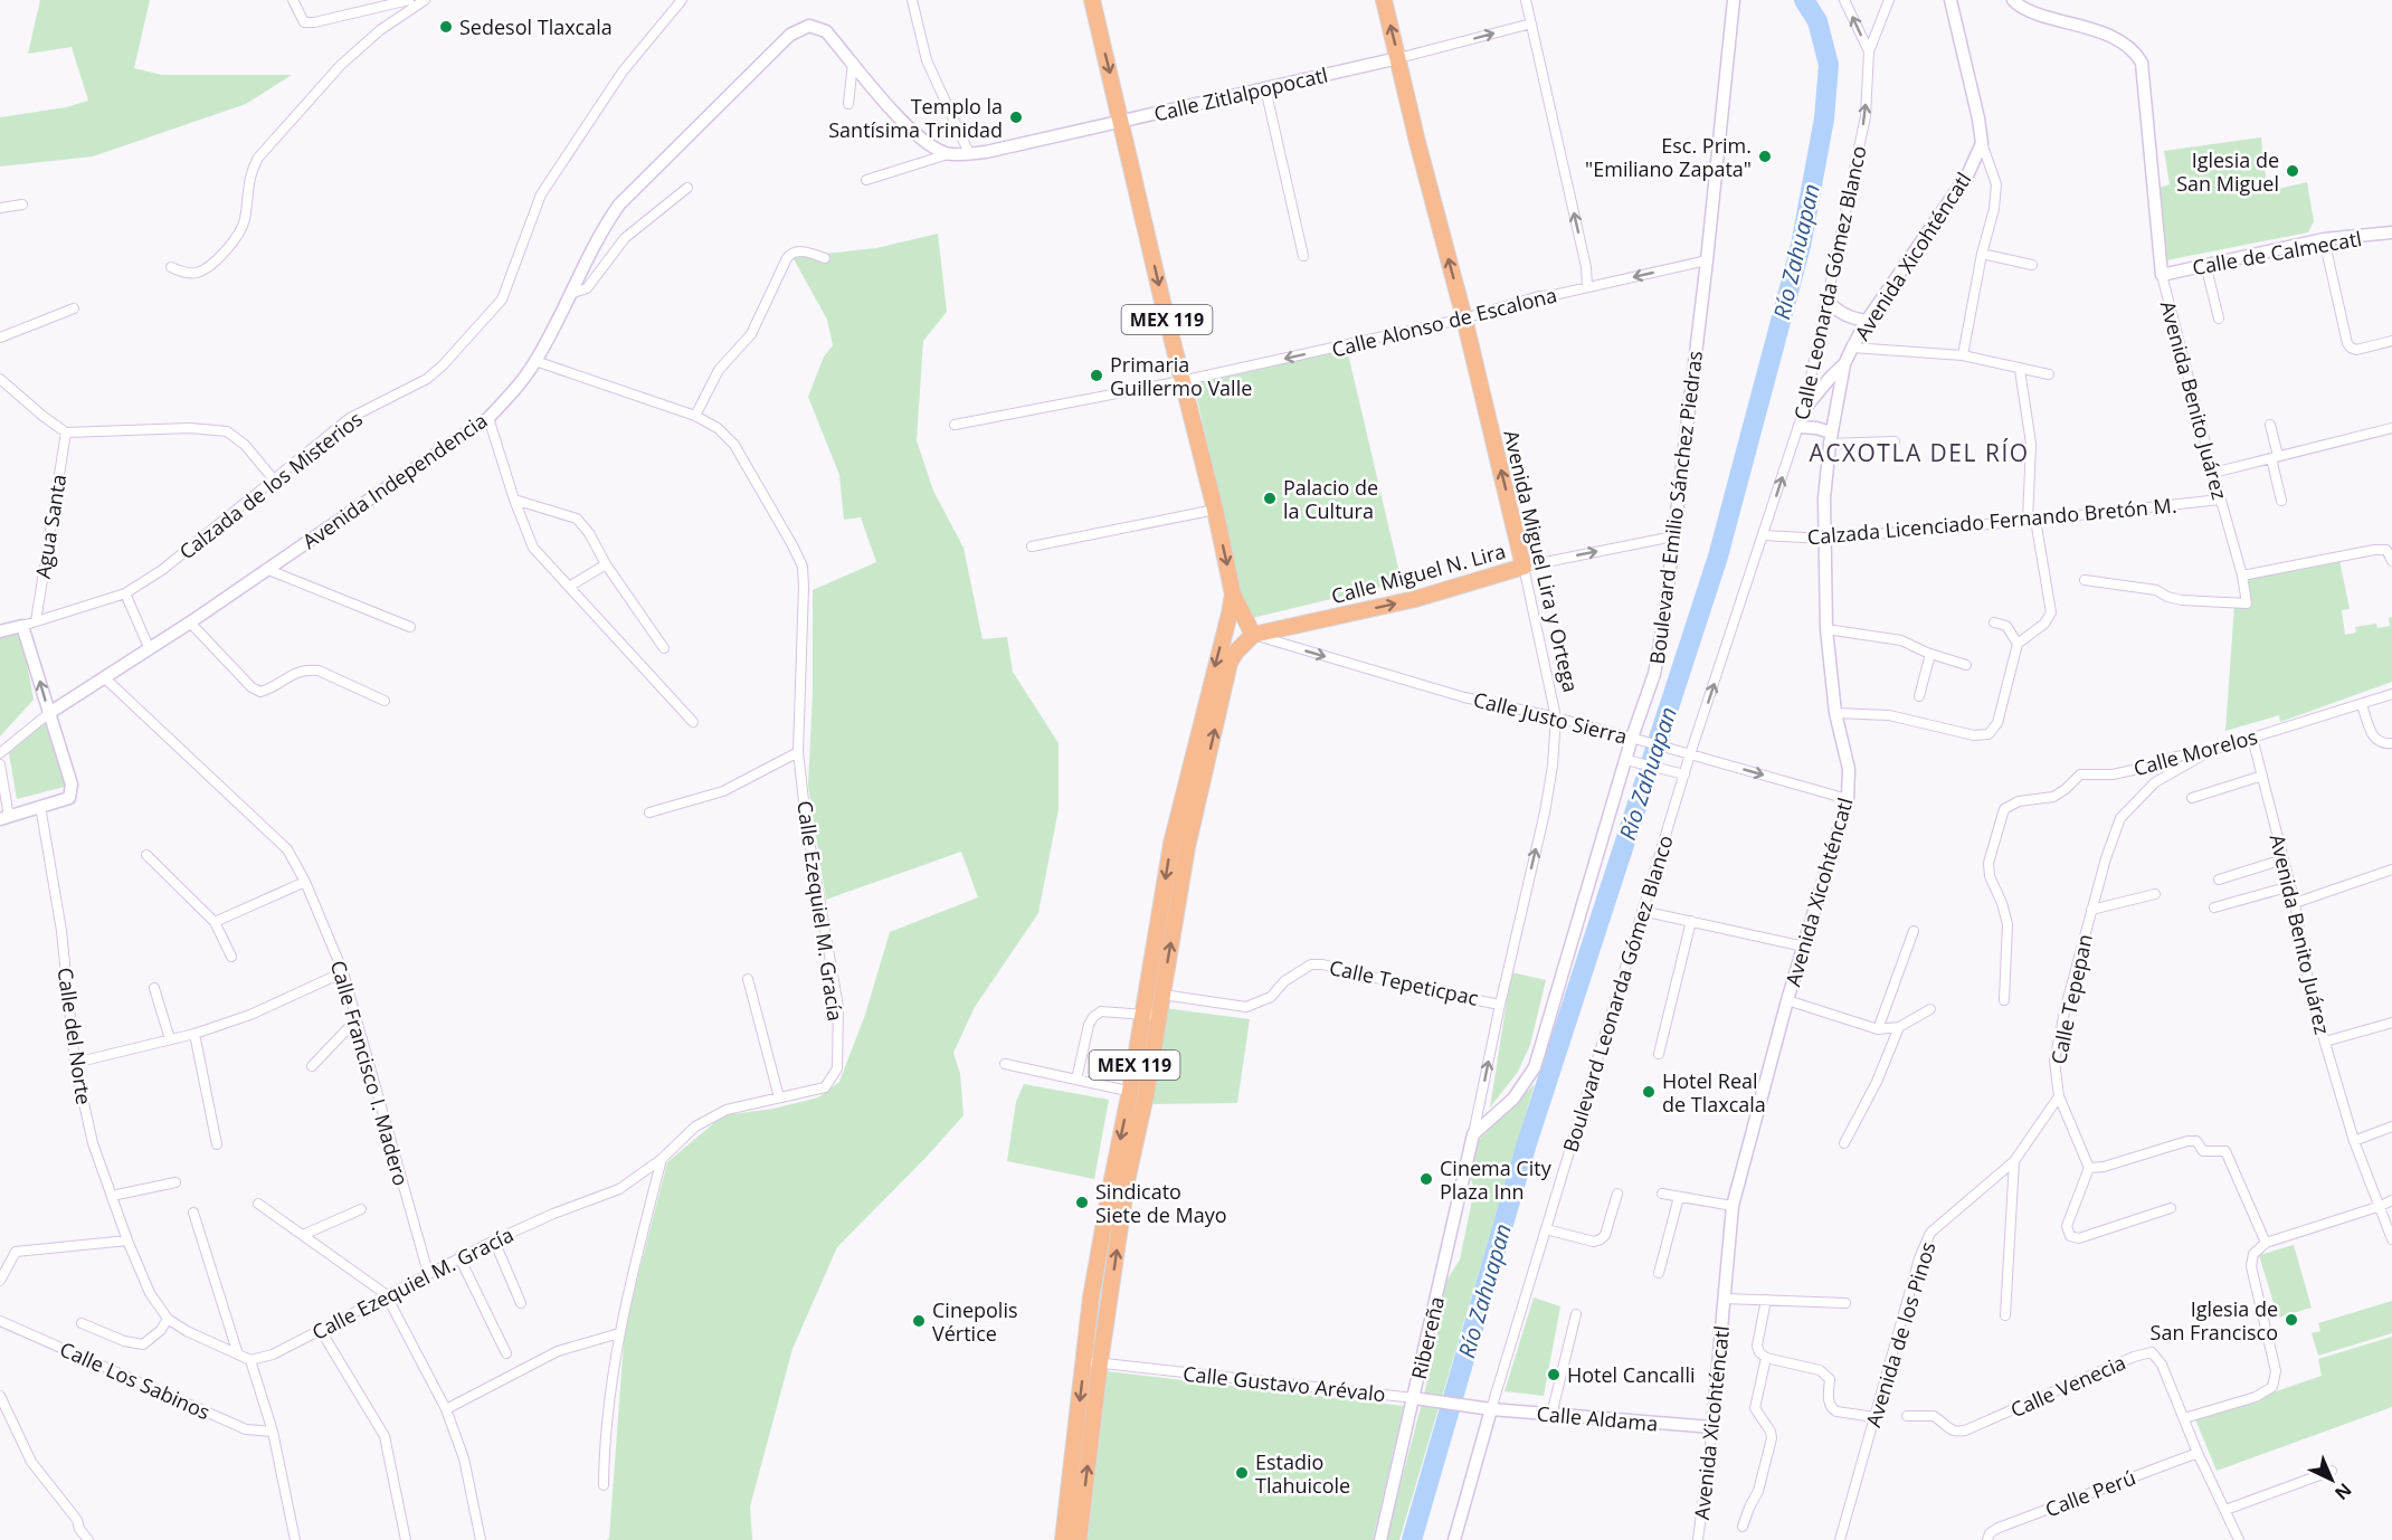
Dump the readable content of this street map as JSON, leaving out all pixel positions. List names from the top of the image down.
{
  "streets": {
    "main road": ["MEX 119", "Avenida Miguel Lira y Ortega", "Calle Miguel N. Lira"],
    "street": [
      "Calle Zitlalpopocatl",
      "Calle de Calmecatl",
      "Avenida Xicohténcatl",
      "Calle Leonarda Gómez Blanco",
      "Calle Alonso de Escalona",
      "Avenida Benito Juárez",
      "Avenida Independencia",
      "Calzada de los Misterios",
      "Boulevard Emilio Sánchez Piedras",
      "Calzada Licenciado Fernando Bretón M.",
      "Agua Santa",
      "Calle Justo Sierra",
      "Calle Morelos",
      "Calle Ezequiel M. Gracía",
      "Calle Tepeticpac",
      "Boulevard Leonarda Gómez Blanco",
      "Calle Tepepan",
      "Calle del Norte",
      "Calle Francisco I. Madero",
      "Avenida de los Pinos",
      "Ribereña",
      "Calle Los Sabinos",
      "Calle Gustavo Arévalo",
      "Calle Venecia",
      "Calle Aldama",
      "Calle Perú"
    ]
  },
  "crossings": [
    ["Calle Zitlalpopocatl", "MEX 119"],
    ["Calle Zitlalpopocatl", "Avenida Independencia"],
    ["Calle Zitlalpopocatl", "Avenida Miguel Lira y Ortega"],
    ["Calle de Calmecatl", "Avenida Benito Juárez"],
    ["Avenida Xicohténcatl", "Calzada Licenciado Fernando Bretón M."],
    ["Avenida Xicohténcatl", "Calle Justo Sierra"],
    ["Avenida Xicohténcatl", "Calle Aldama"],
    ["Calle Leonarda Gómez Blanco", "Calzada Licenciado Fernando Bretón M."],
    ["Calle Leonarda Gómez Blanco", "Calle Justo Sierra"],
    ["Calle Leonarda Gómez Blanco", "Boulevard Leonarda Gómez Blanco"],
    ["MEX 119", "Calle Alonso de Escalona"],
    ["MEX 119", "Calle Miguel N. Lira"],
    ["MEX 119", "Calle Justo Sierra"],
    ["MEX 119", "Calle Tepeticpac"],
    ["MEX 119", "Calle Gustavo Arévalo"],
    ["Calle Alonso de Escalona", "Boulevard Emilio Sánchez Piedras"],
    ["Calle Alonso de Escalona", "Avenida Miguel Lira y Ortega"],
    ["Avenida Benito Juárez", "Calzada Licenciado Fernando Bretón M."],
    ["Avenida Benito Juárez", "Calle Morelos"],
    ["Avenida Independencia", "Calle Ezequiel M. Gracía"],
    ["Avenida Independencia", "Calle Francisco I. Madero"],
    ["Calzada de los Misterios", "Agua Santa"],
    ["Boulevard Emilio Sánchez Piedras", "Avenida Miguel Lira y Ortega"],
    ["Boulevard Emilio Sánchez Piedras", "Calle Miguel N. Lira"],
    ["Boulevard Emilio Sánchez Piedras", "Calle Justo Sierra"],
    ["Boulevard Emilio Sánchez Piedras", "Ribereña"],
    ["Avenida Miguel Lira y Ortega", "Calle Miguel N. Lira"],
    ["Avenida Miguel Lira y Ortega", "Calle Justo Sierra"],
    ["Avenida Miguel Lira y Ortega", "Calle Tepeticpac"],
    ["Avenida Miguel Lira y Ortega", "Ribereña"],
    ["Calle Miguel N. Lira", "Calle Justo Sierra"],
    ["Calle Justo Sierra", "Boulevard Leonarda Gómez Blanco"],
    ["Calle Morelos", "Calle Tepepan"],
    ["Calle Ezequiel M. Gracía", "Calle del Norte"],
    ["Calle Ezequiel M. Gracía", "Calle Francisco I. Madero"],
    ["Boulevard Leonarda Gómez Blanco", "Calle Gustavo Arévalo"],
    ["Boulevard Leonarda Gómez Blanco", "Calle Aldama"],
    ["Calle Tepepan", "Avenida de los Pinos"],
    ["Ribereña", "Calle Gustavo Arévalo"],
    ["Calle Gustavo Arévalo", "Calle Aldama"],
    ["Calle Venecia", "Calle Perú"]
  ],
  "one_way": [
    "Calle Leonarda Gómez Blanco",
    "Calle Alonso de Escalona",
    "Avenida Miguel Lira y Ortega",
    "Calle Miguel N. Lira",
    "Calle Justo Sierra"
  ],
  "districts": ["ACXOTLA DEL RÍO"],
  "water": ["Río Zahuapan"],
  "places": [
    "Sedesol Tlaxcala",
    "Templo la Santísima Trinidad",
    "Esc. Prim. \"Emiliano Zapata\"",
    "Iglesia de San Miguel",
    "Primaria Guillermo Valle",
    "Palacio de la Cultura",
    "Hotel Real de Tlaxcala",
    "Cinema City Plaza Inn",
    "Sindicato Siete de Mayo",
    "Iglesia de San Francisco",
    "Cinepolis Vértice",
    "Hotel Cancalli",
    "Estadio Tlahuicole"
  ],
  "north": "bottom right"
}
